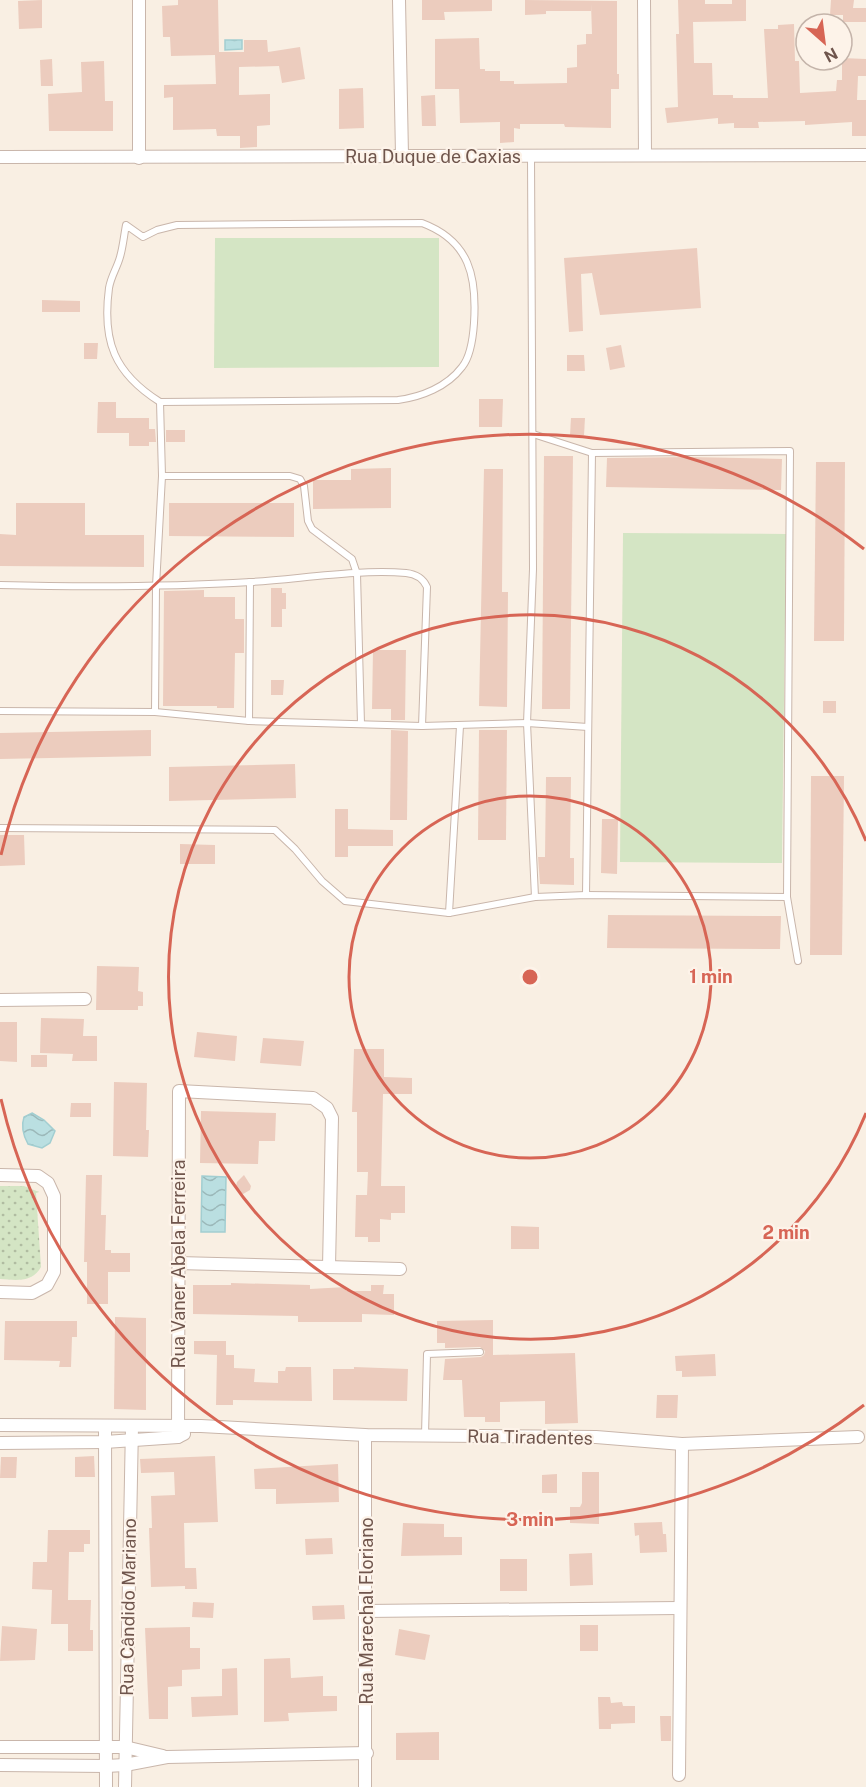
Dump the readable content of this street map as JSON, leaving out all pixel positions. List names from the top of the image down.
{
  "streets": {
    "street": [
      "Rua Duque de Caxias",
      "Rua Vaner Abela Ferreira",
      "Rua Tiradentes",
      "Rua Cândido Mariano",
      "Rua Marechal Floriano"
    ]
  },
  "crossings": [
    ["Rua Vaner Abela Ferreira", "Rua Tiradentes"],
    ["Rua Tiradentes", "Rua Cândido Mariano"],
    ["Rua Tiradentes", "Rua Marechal Floriano"]
  ],
  "north": "bottom right",
  "rings": ["1 min", "2 min", "3 min"]
}
